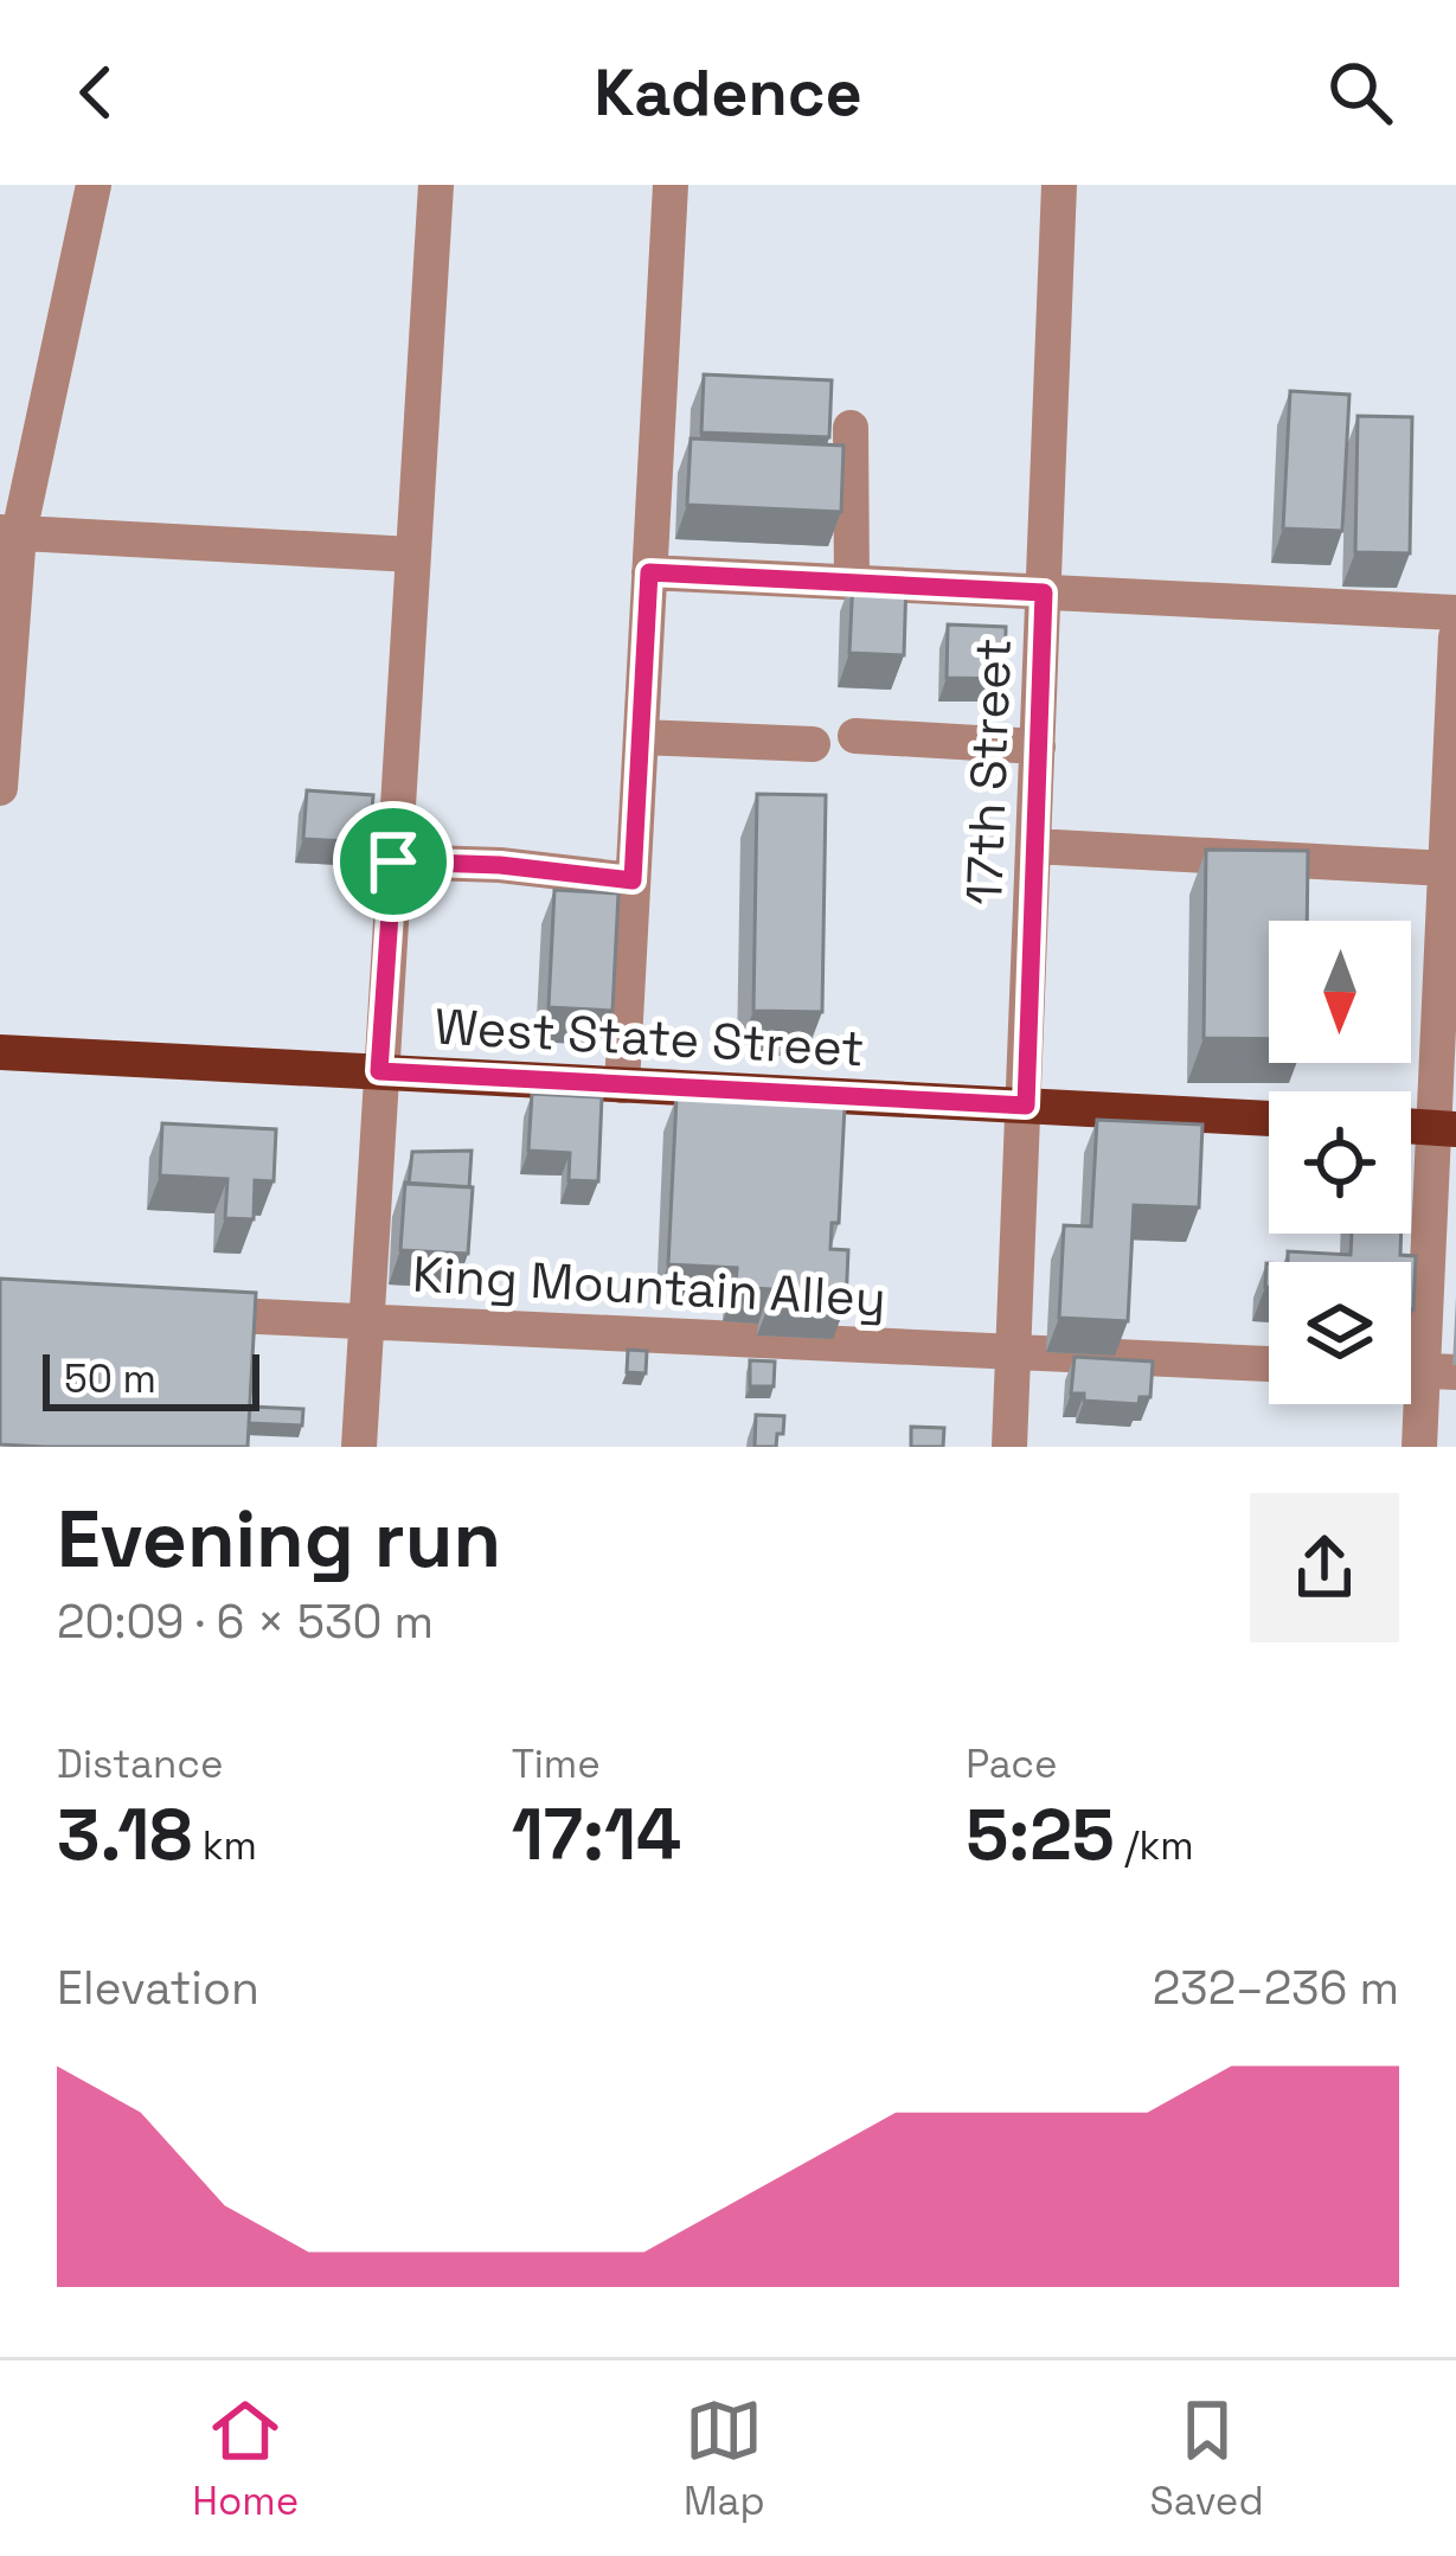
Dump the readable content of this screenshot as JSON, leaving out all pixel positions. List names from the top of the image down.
{
  "streets": {
    "main road": ["West State Street"],
    "street": ["17th Street", "King Mountain Alley"]
  },
  "crossings": [
    ["17th Street", "West State Street"],
    ["17th Street", "King Mountain Alley"]
  ],
  "scale_bar": "50 m",
  "north": "bottom",
  "page": {
    "header": "Kadence",
    "scale": "50 m",
    "heading": ["Evening run", "20:09 · 6 × 530 m"],
    "stats": [
      ["Distance", "3.18 km"],
      ["Time", "17:14"],
      ["Pace", "5:25 /km"]
    ],
    "chart": ["Elevation", "232–236 m"],
    "tabs": ["Home", "Map", "Saved"]
  }
}
